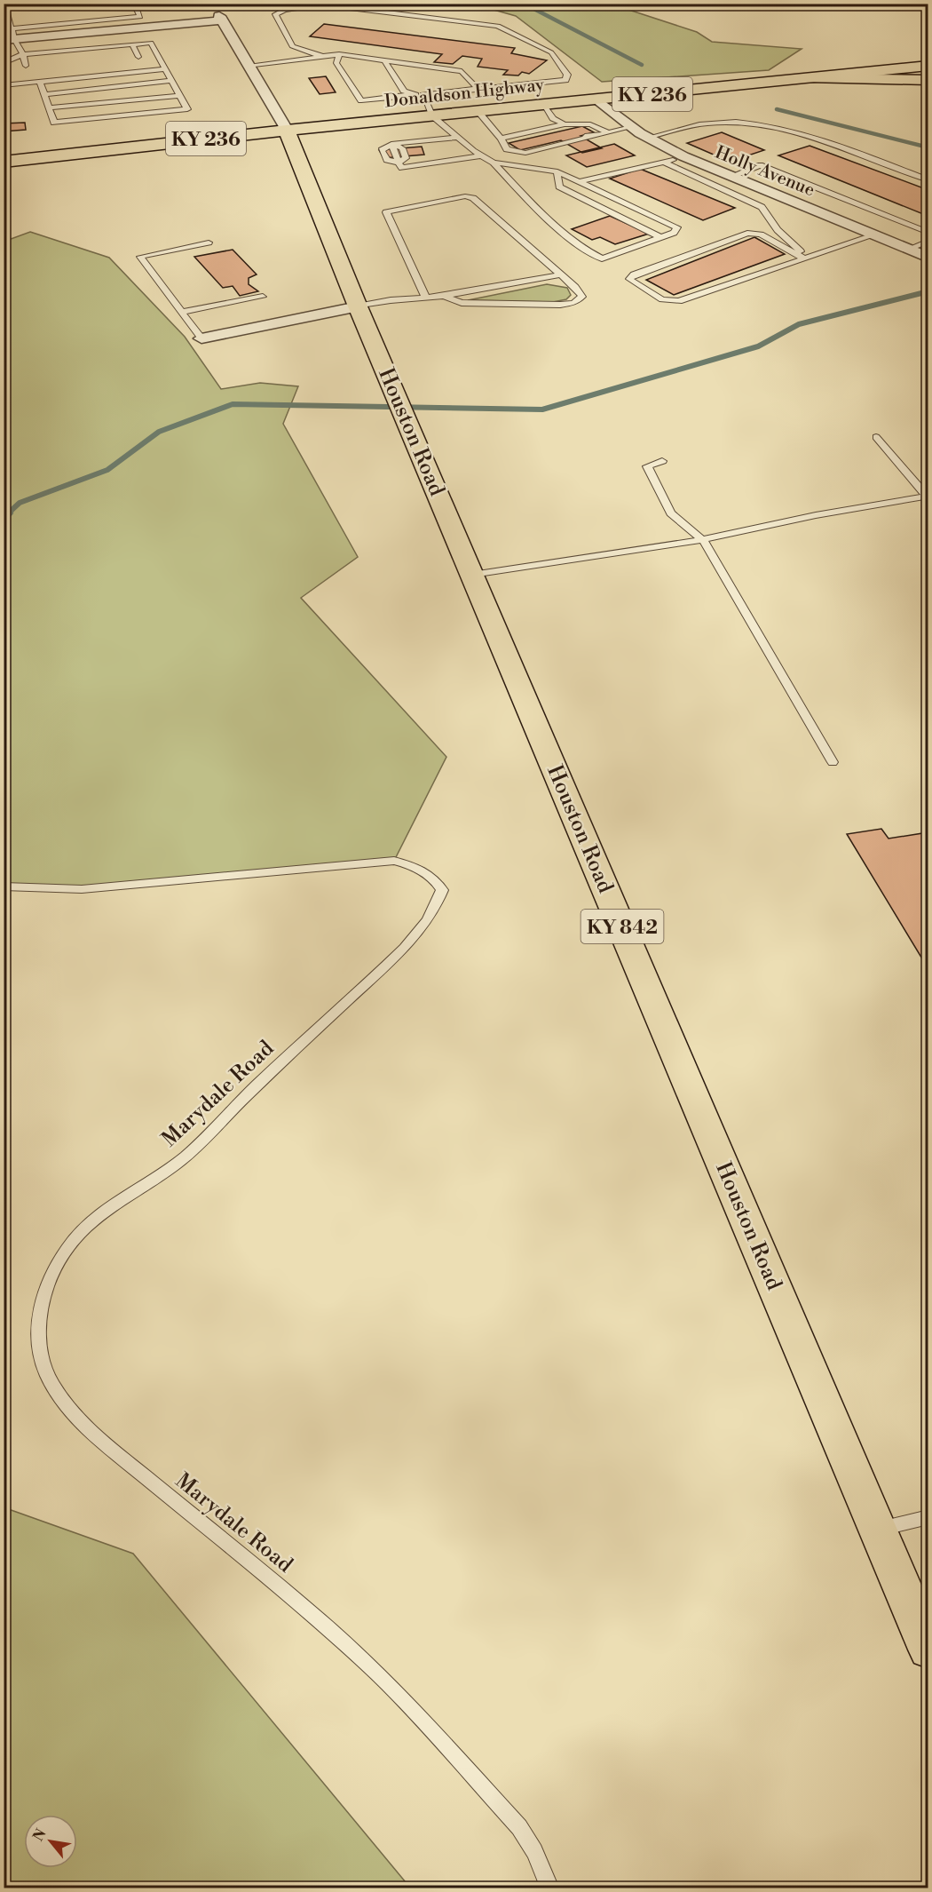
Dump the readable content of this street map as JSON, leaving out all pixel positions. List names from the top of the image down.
{
  "streets": {
    "main road": [
      "Donaldson Highway",
      "KY 236",
      "Houston Road",
      "KY 842"
    ],
    "street": ["Holly Avenue"],
    "lane": ["Marydale Road"]
  },
  "crossings": [
    ["Donaldson Highway", "Holly Avenue"],
    ["Donaldson Highway", "Houston Road"]
  ],
  "north": "top left"
}
